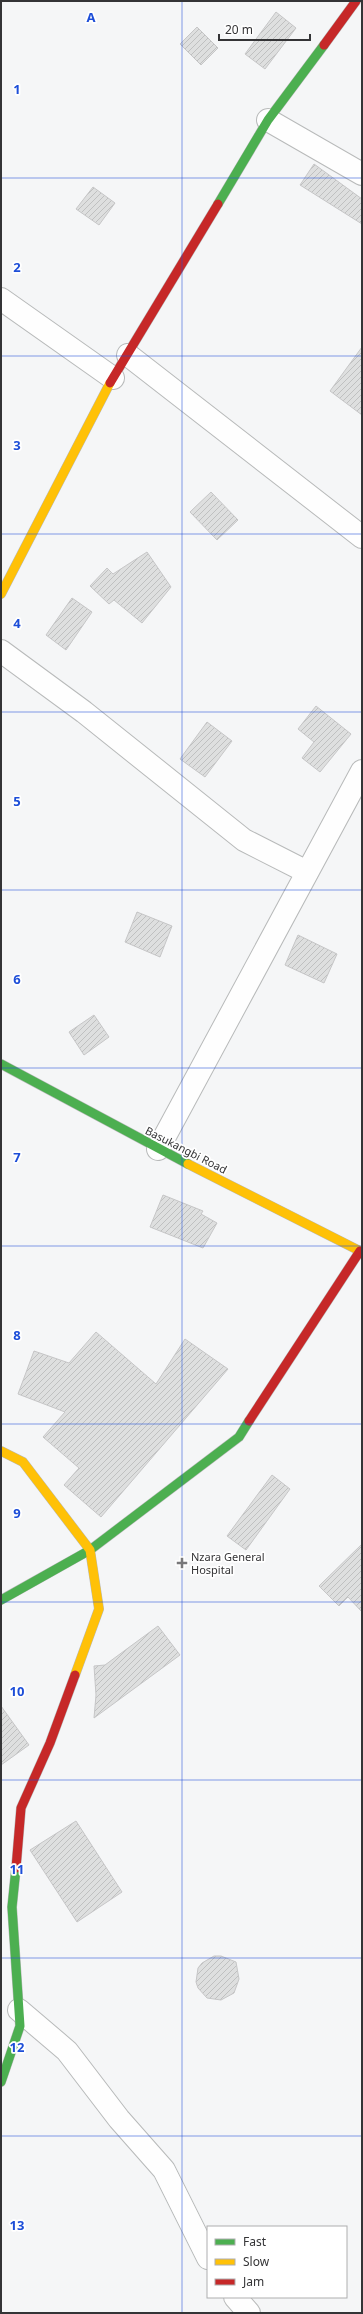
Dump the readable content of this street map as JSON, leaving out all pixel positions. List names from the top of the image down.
{
  "streets": {
    "street": ["Basukangbi Road"]
  },
  "places": {
    "health": ["Nzara General Hospital"]
  },
  "legend": ["Fast", "Slow", "Jam"],
  "scale_bar": "20 m",
  "grid": {
    "columns": ["A"],
    "rows": [
      "1",
      "2",
      "3",
      "4",
      "5",
      "6",
      "7",
      "8",
      "9",
      "10",
      "11",
      "12",
      "13"
    ]
  }
}
